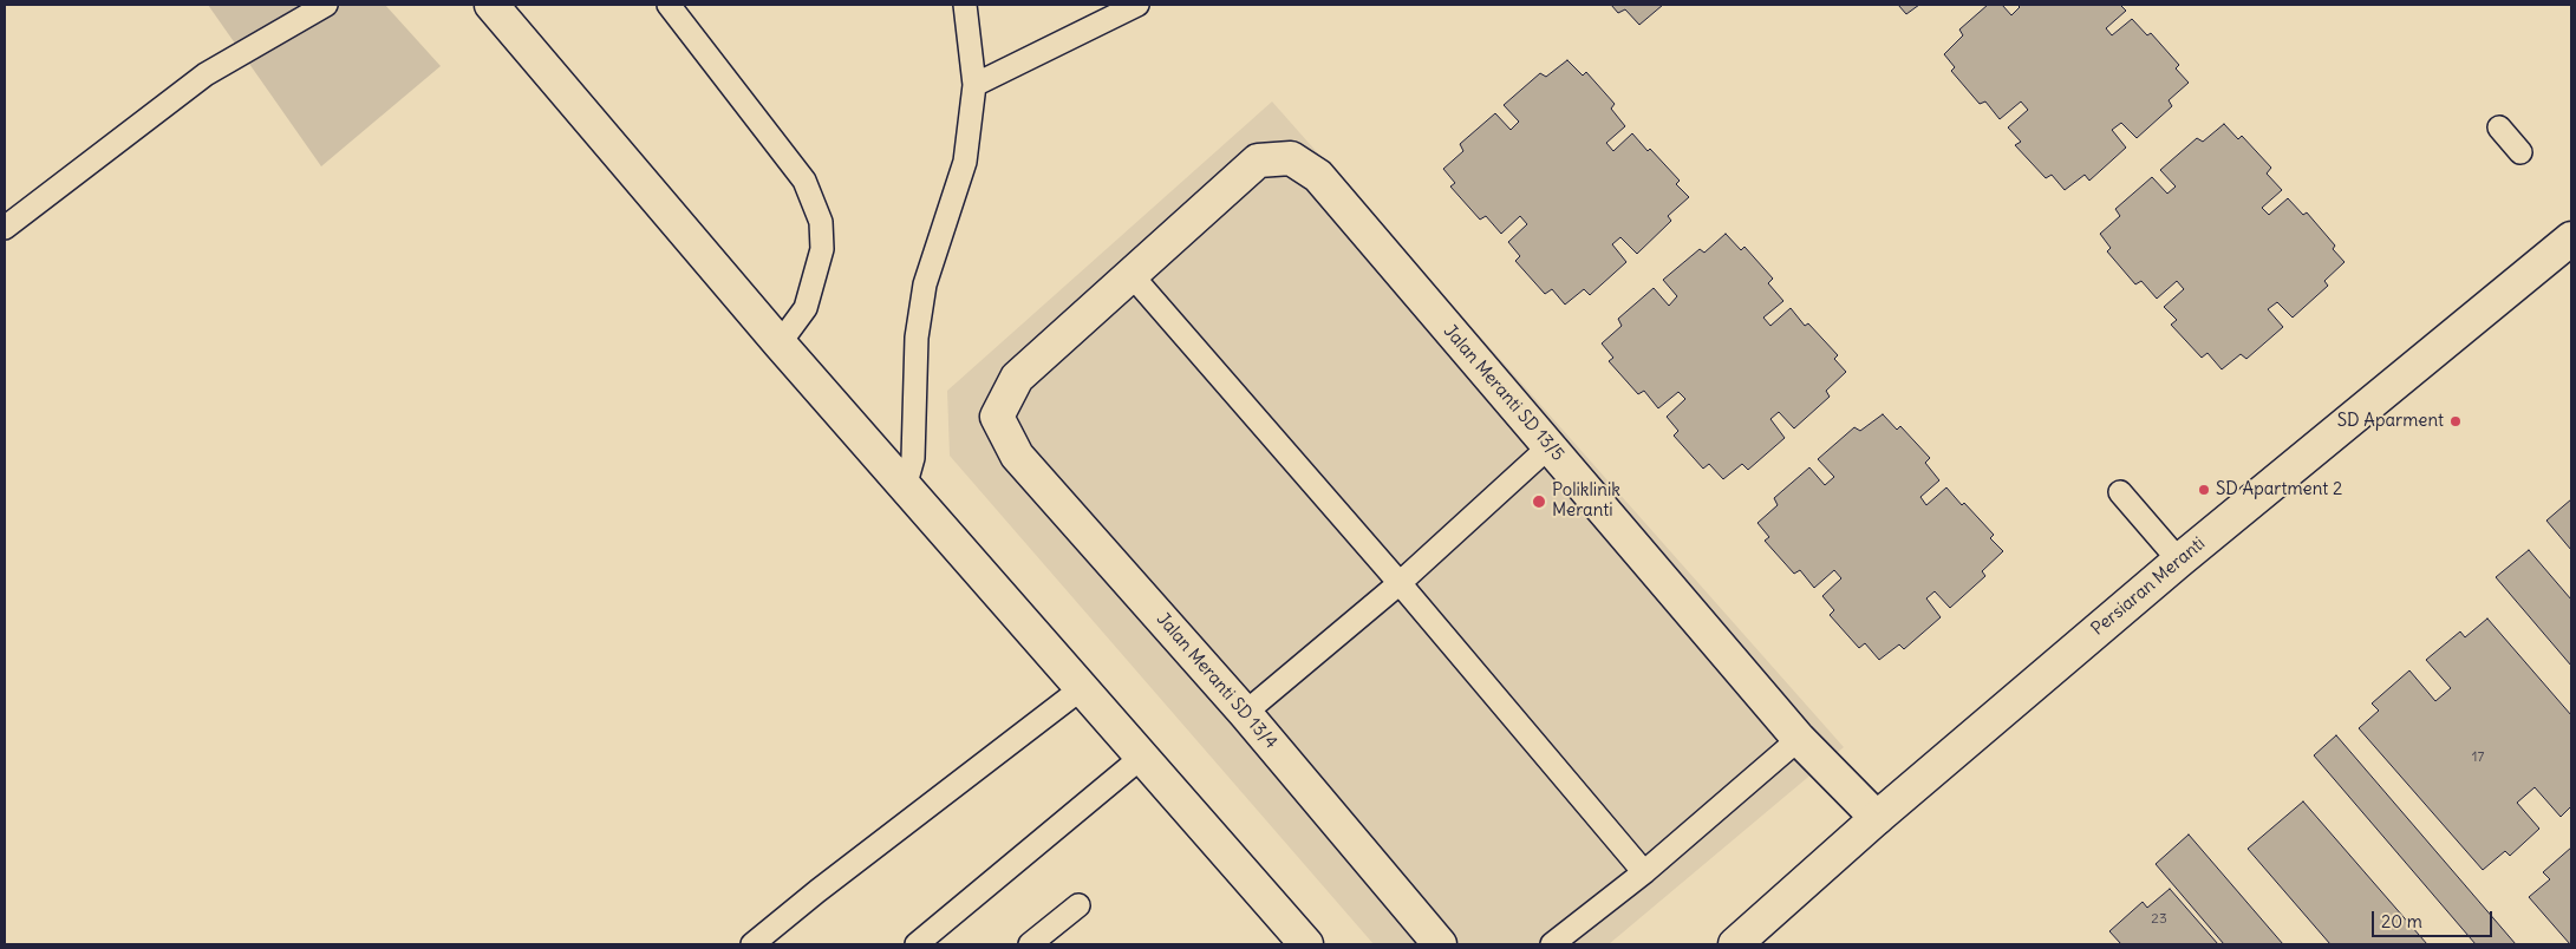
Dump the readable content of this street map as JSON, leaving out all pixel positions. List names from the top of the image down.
{
  "streets": {
    "street": ["Jalan Meranti SD 13/5", "Persiaran Meranti", "Jalan Meranti SD 13/4"]
  },
  "crossings": [
    ["Jalan Meranti SD 13/5", "Persiaran Meranti"],
    ["Jalan Meranti SD 13/5", "Jalan Meranti SD 13/4"]
  ],
  "places": ["SD Aparment", "SD Apartment 2", "Poliklinik Meranti"],
  "house_numbers": ["17", "23"],
  "scale_bar": "20 m"
}
